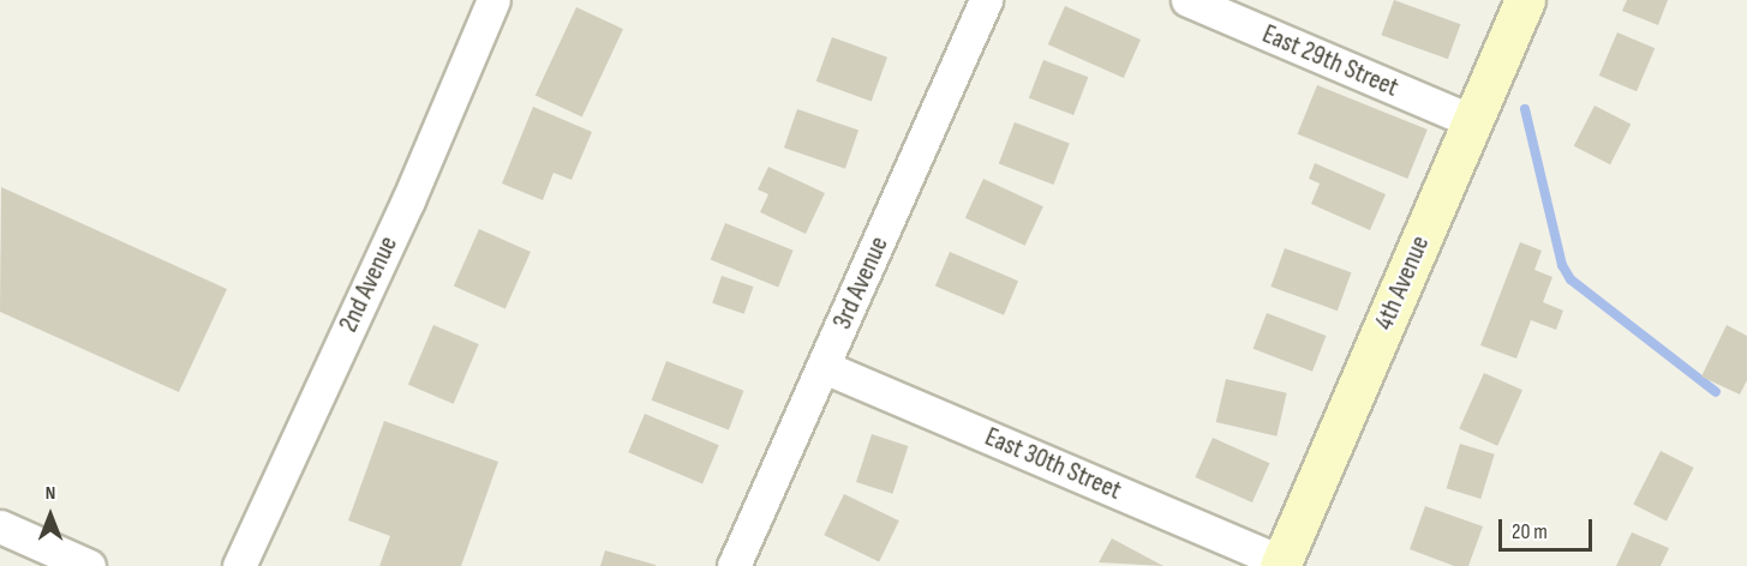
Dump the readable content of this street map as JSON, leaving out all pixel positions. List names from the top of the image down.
{
  "streets": {
    "main road": ["4th Avenue"],
    "street": [
      "East 29th Street",
      "3rd Avenue",
      "2nd Avenue",
      "East 30th Street"
    ]
  },
  "crossings": [
    ["East 29th Street", "4th Avenue"],
    ["3rd Avenue", "East 30th Street"],
    ["4th Avenue", "East 30th Street"]
  ],
  "scale_bar": "20 m",
  "north": "top"
}
